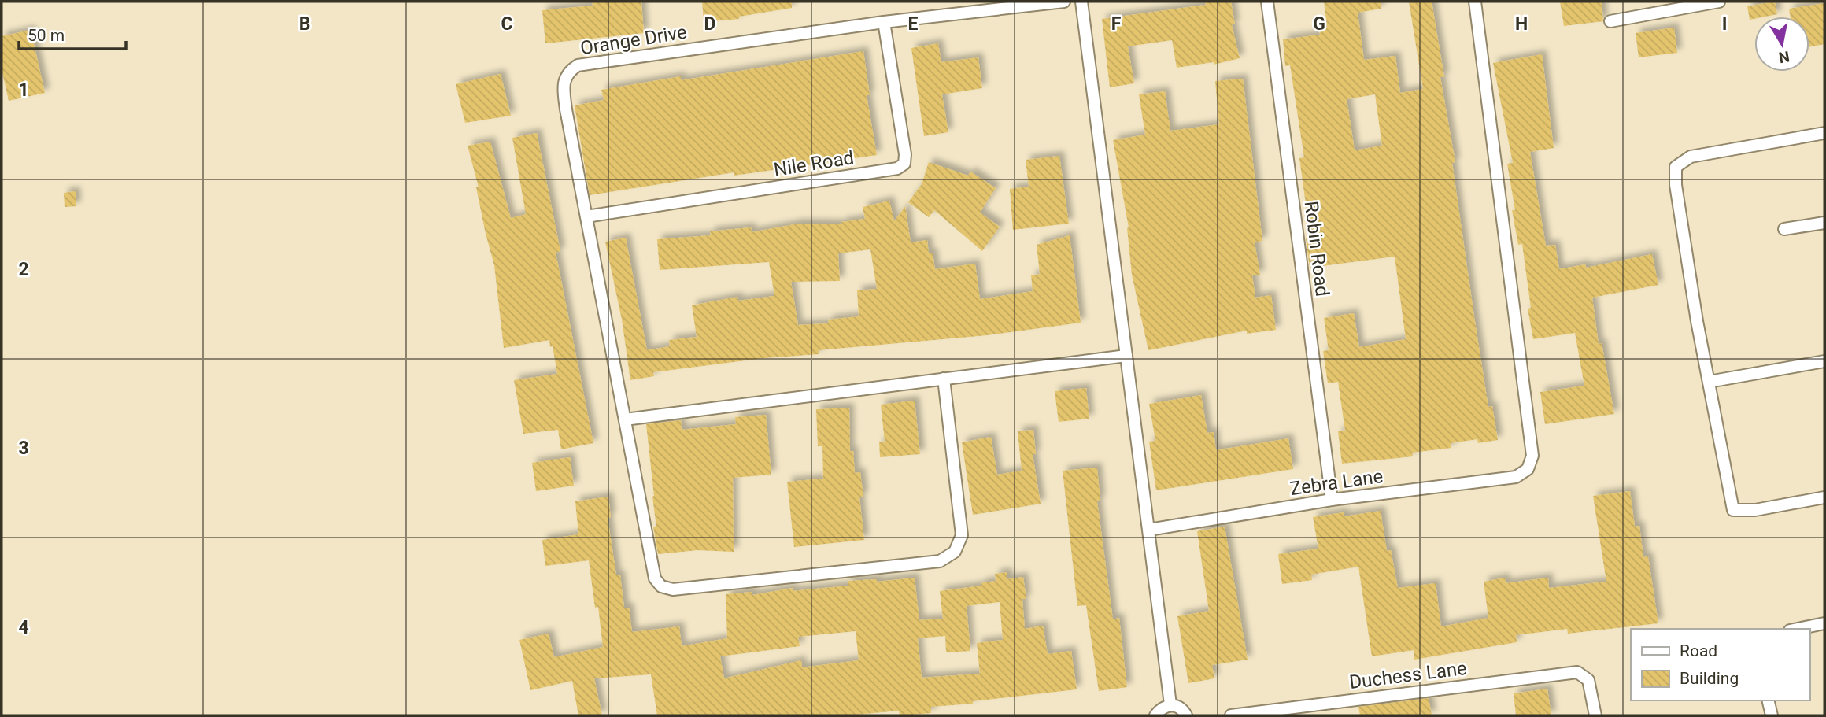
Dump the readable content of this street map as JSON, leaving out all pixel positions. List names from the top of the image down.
{
  "streets": {
    "street": [
      "Orange Drive",
      "Nile Road",
      "Robin Road",
      "Zebra Lane",
      "Duchess Lane"
    ]
  },
  "crossings": [
    ["Orange Drive", "Nile Road"],
    ["Robin Road", "Zebra Lane"]
  ],
  "legend": ["Road", "Building"],
  "scale_bar": "50 m",
  "north": "bottom",
  "grid": {
    "columns": [
      "B",
      "C",
      "D",
      "E",
      "F",
      "G",
      "H",
      "I"
    ],
    "rows": [
      "1",
      "2",
      "3",
      "4"
    ]
  }
}
